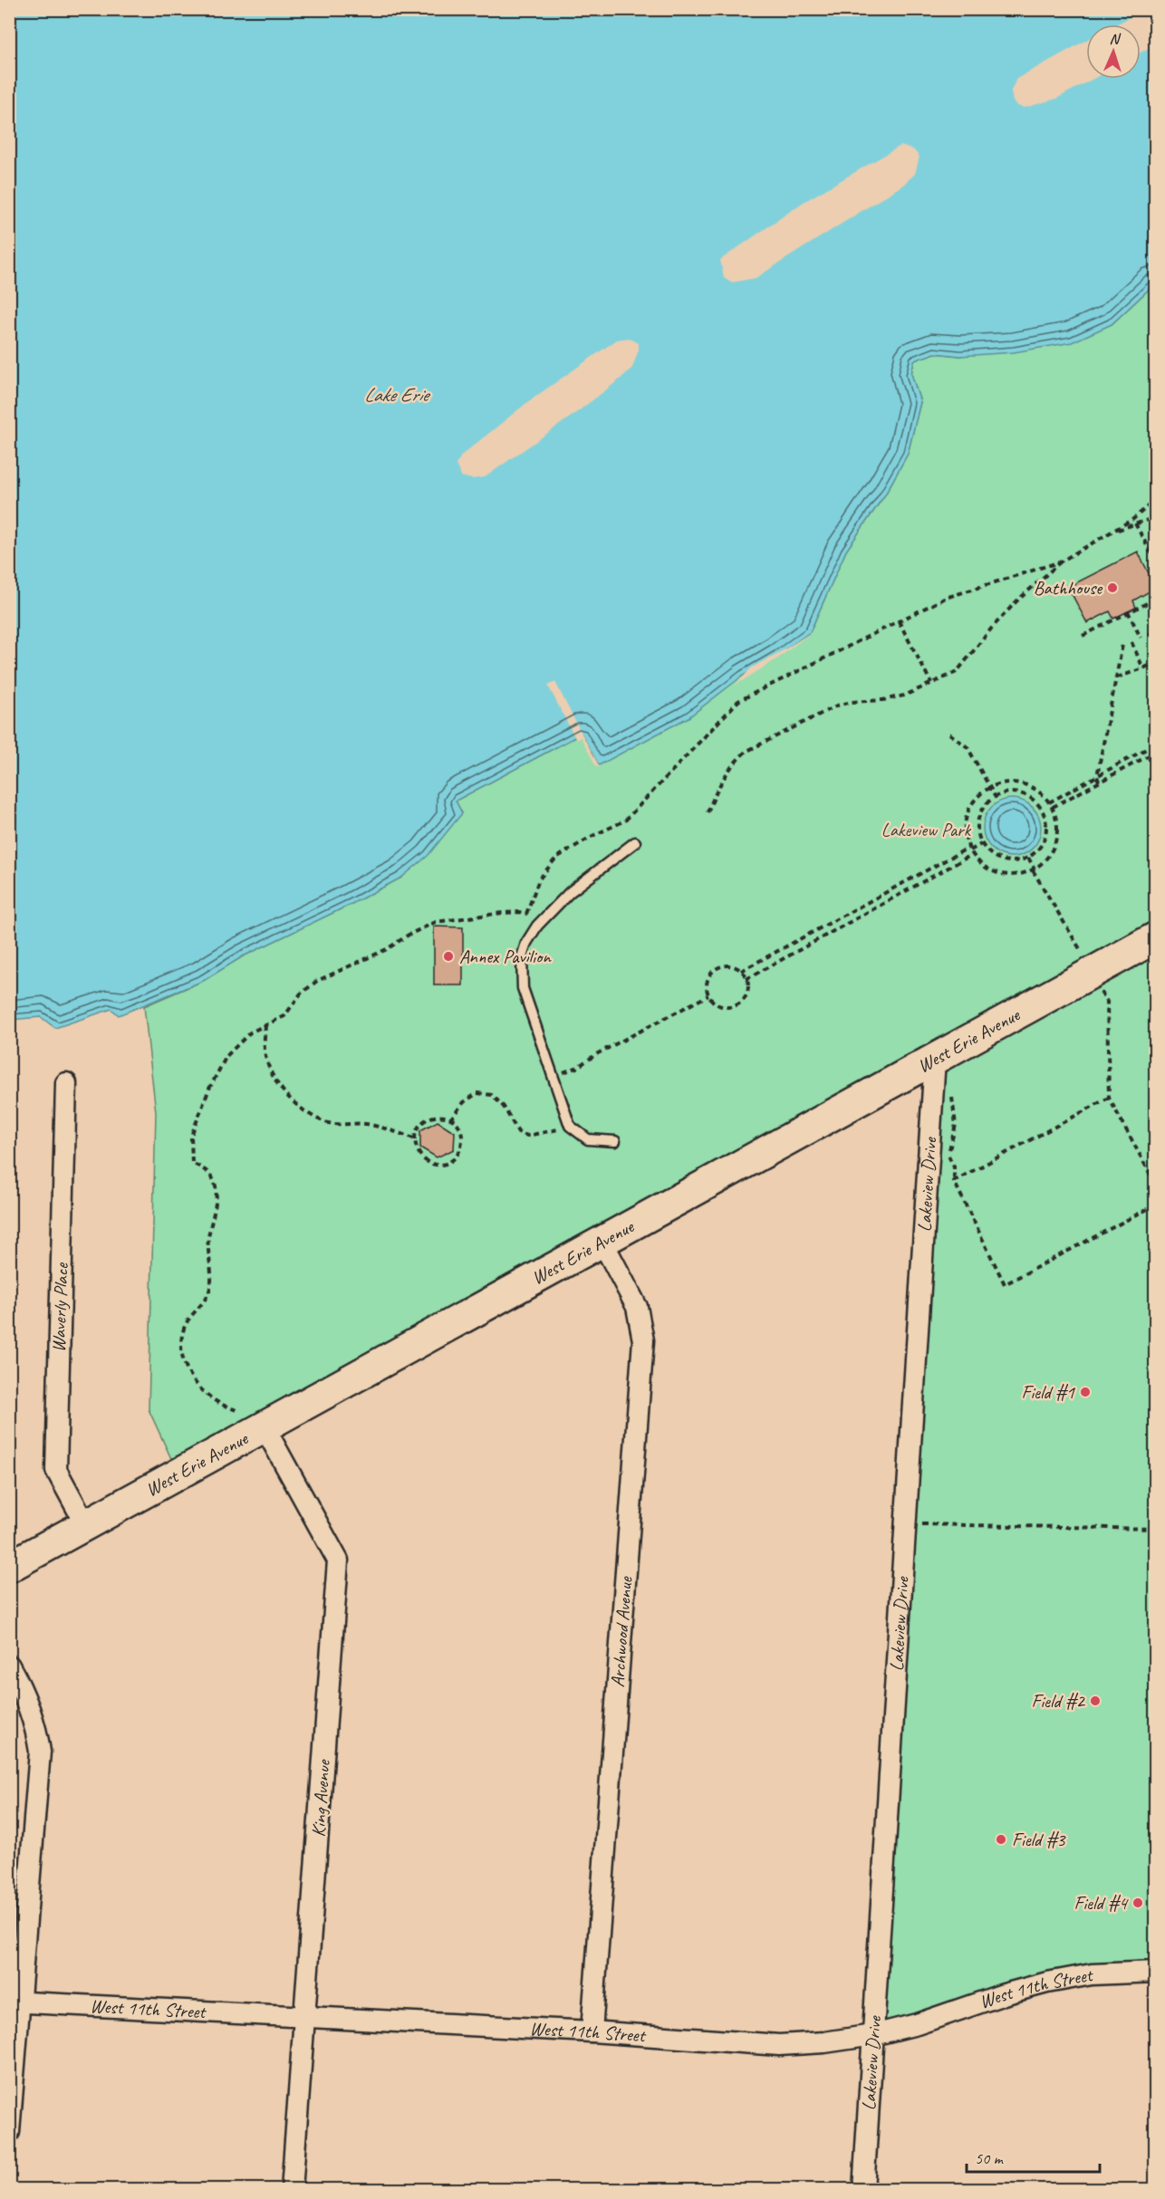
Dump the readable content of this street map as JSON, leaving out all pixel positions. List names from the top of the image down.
{
  "streets": {
    "main road": ["West Erie Avenue"],
    "street": [
      "Lakeview Drive",
      "Waverly Place",
      "Archwood Avenue",
      "King Avenue",
      "West 11th Street"
    ]
  },
  "crossings": [
    ["West Erie Avenue", "Lakeview Drive"],
    ["West Erie Avenue", "Waverly Place"],
    ["West Erie Avenue", "Archwood Avenue"],
    ["West Erie Avenue", "King Avenue"],
    ["Lakeview Drive", "West 11th Street"],
    ["Archwood Avenue", "West 11th Street"],
    ["King Avenue", "West 11th Street"]
  ],
  "water": ["Lake Erie"],
  "parks": ["Lakeview Park"],
  "places": [
    "Bathhouse",
    "Annex Pavilion",
    "Field #1",
    "Field #2",
    "Field #3",
    "Field #4"
  ],
  "scale_bar": "50 m",
  "north": "top"
}
